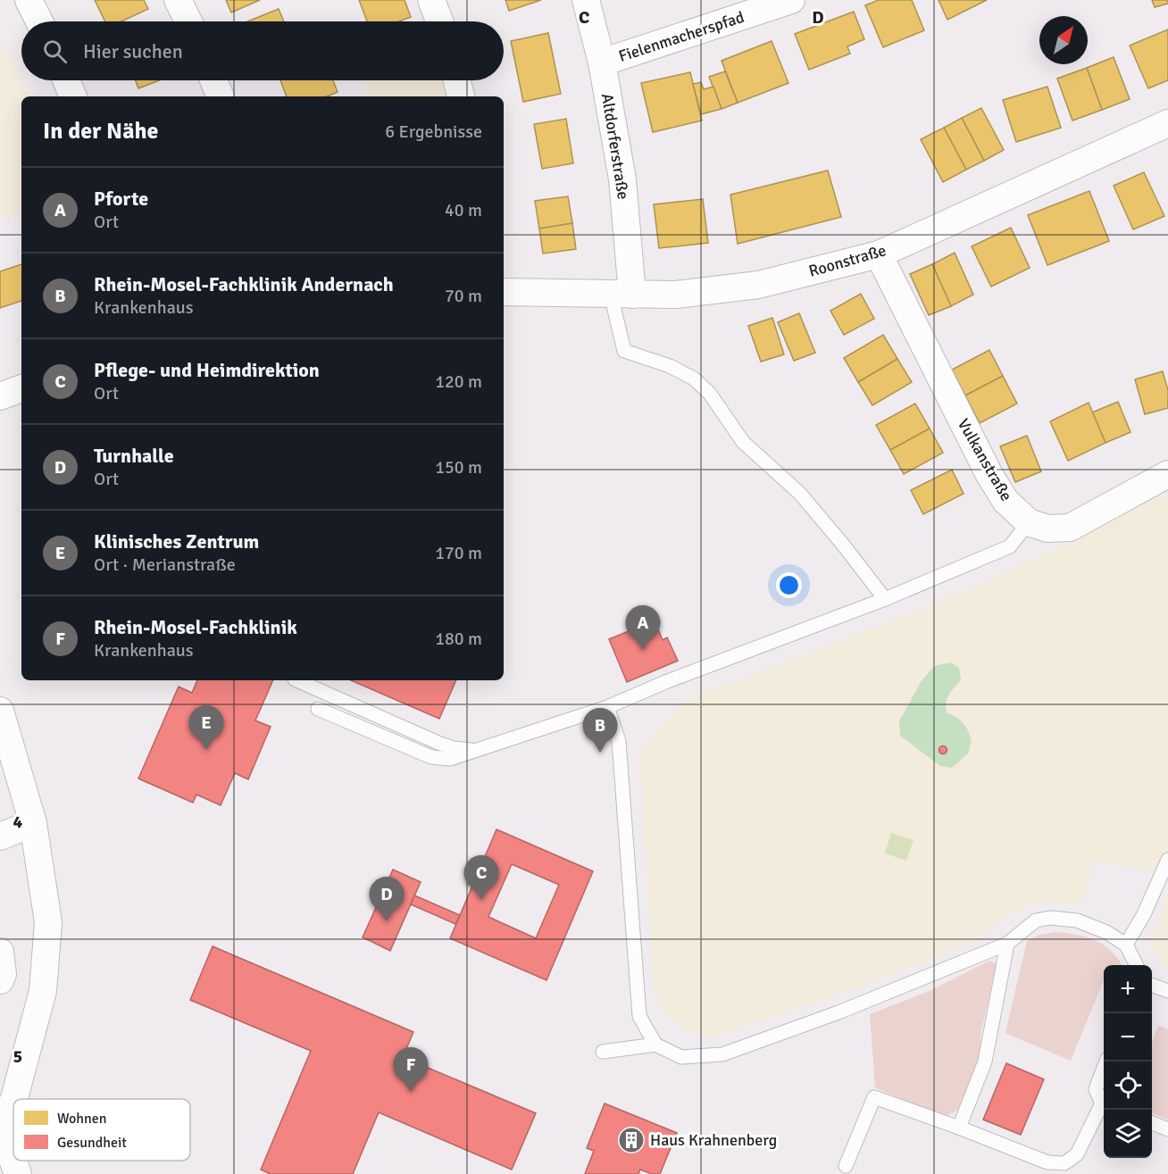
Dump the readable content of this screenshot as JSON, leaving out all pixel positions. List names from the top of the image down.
{
  "streets": {
    "street": [
      "Fielenmacherspfad",
      "Altdorferstraße",
      "Roonstraße",
      "Vulkanstraße"
    ]
  },
  "crossings": [
    ["Fielenmacherspfad", "Altdorferstraße"],
    ["Altdorferstraße", "Roonstraße"],
    ["Roonstraße", "Vulkanstraße"]
  ],
  "places": {
    "building": ["Haus Krahnenberg"]
  },
  "legend": ["Wohnen", "Gesundheit"],
  "north": "top right",
  "page": {
    "search": "Hier suchen",
    "heading": ["In der Nähe", "6 Ergebnisse"],
    "list": [
      {
        "mark": "A",
        "name": "Pforte",
        "note": "Ort",
        "value": "40 m"
      },
      {
        "mark": "B",
        "name": "Rhein-Mosel-Fachklinik Andernach",
        "note": "Krankenhaus",
        "value": "70 m"
      },
      {
        "mark": "C",
        "name": "Pflege- und Heimdirektion",
        "note": "Ort",
        "value": "120 m"
      },
      {
        "mark": "D",
        "name": "Turnhalle",
        "note": "Ort",
        "value": "150 m"
      },
      {
        "mark": "E",
        "name": "Klinisches Zentrum",
        "note": "Ort · Merianstraße",
        "value": "170 m"
      },
      {
        "mark": "F",
        "name": "Rhein-Mosel-Fachklinik",
        "note": "Krankenhaus",
        "value": "180 m"
      }
    ],
    "pins": [
      "A",
      "E",
      "B",
      "C",
      "D",
      "F"
    ],
    "map_buttons": ["+", "−"]
  },
  "grid": {
    "columns": ["C", "D"],
    "rows": ["4", "5"]
  }
}
